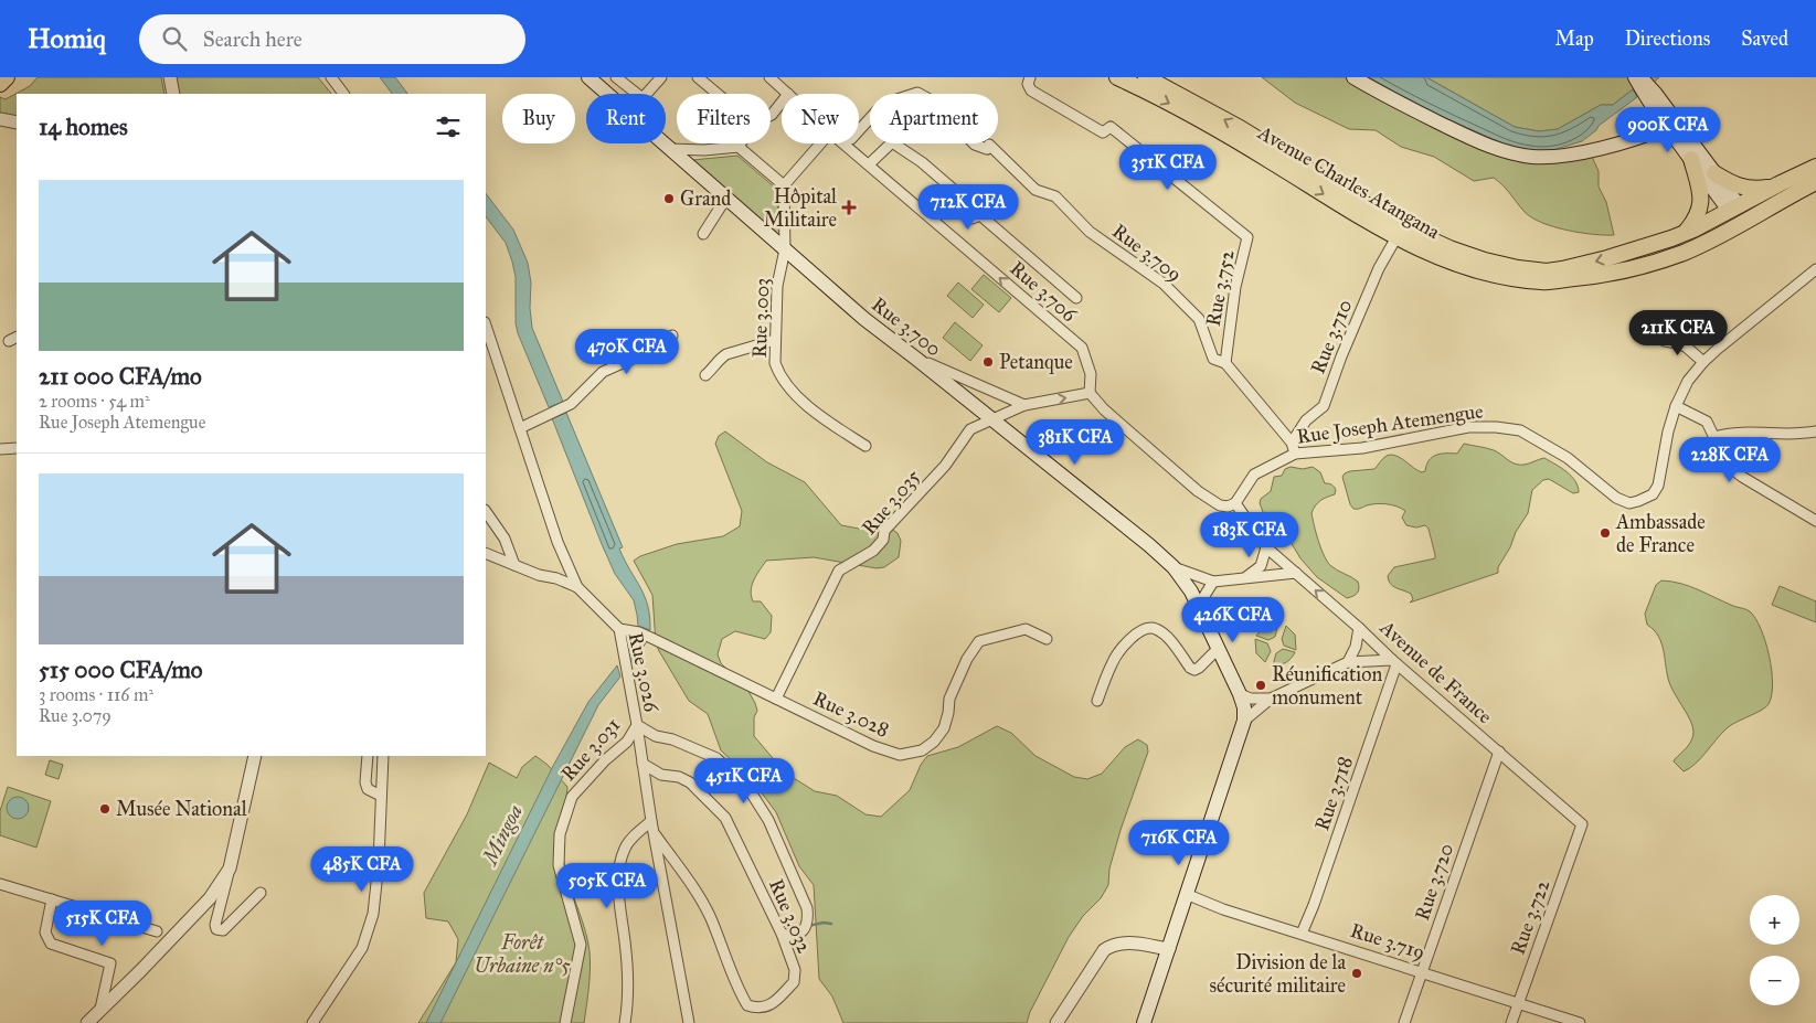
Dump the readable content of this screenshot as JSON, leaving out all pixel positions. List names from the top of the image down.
{
  "streets": {
    "main road": ["Avenue Charles Atangana", "Rue 3.700"],
    "street": [
      "Rue 3.709",
      "Rue 3.752",
      "Rue 3.706",
      "Rue 3.003",
      "Rue 3.710",
      "Rue Joseph Atemengue",
      "Rue 3.035",
      "Rue 3.026",
      "Avenue de France",
      "Rue 3.028",
      "Rue 3.031",
      "Rue 3.718",
      "Rue 3.720",
      "Rue 3.032",
      "Rue 3.722",
      "Rue 3.719"
    ]
  },
  "crossings": [
    ["Avenue Charles Atangana", "Rue 3.710"],
    ["Rue 3.709", "Rue 3.752"],
    ["Rue 3.709", "Rue 3.710"],
    ["Rue 3.709", "Rue Joseph Atemengue"],
    ["Rue 3.003", "Rue 3.700"],
    ["Rue 3.700", "Rue 3.035"],
    ["Rue 3.700", "Avenue de France"],
    ["Rue 3.035", "Rue 3.028"],
    ["Rue 3.026", "Rue 3.028"],
    ["Rue 3.026", "Rue 3.031"],
    ["Rue 3.026", "Rue 3.032"],
    ["Avenue de France", "Rue 3.718"],
    ["Avenue de France", "Rue 3.720"],
    ["Avenue de France", "Rue 3.722"],
    ["Rue 3.718", "Rue 3.719"],
    ["Rue 3.720", "Rue 3.719"],
    ["Rue 3.722", "Rue 3.719"]
  ],
  "one_way": ["Rue 3.706"],
  "water": ["Mingoa"],
  "parks": ["Forêt Urbaine n°5"],
  "places": {
    "other": [
      "Grand",
      "Petanque",
      "Ambassade de France",
      "Réunification monument",
      "Musée National",
      "Division de la sécurité militaire"
    ],
    "health": ["Hôpital Militaire"]
  },
  "page": {
    "header": "Homiq",
    "search": "Search here",
    "nav": ["Map", "Directions", "Saved"],
    "chip": [
      "Buy",
      "Rent",
      "Filters",
      "New",
      "Apartment"
    ],
    "heading": "14 homes",
    "price": [
      "900K CFA",
      "351K CFA",
      "712K CFA",
      "211K CFA",
      "470K CFA",
      "381K CFA",
      "228K CFA",
      "183K CFA",
      "426K CFA",
      "451K CFA",
      "716K CFA",
      "485K CFA",
      "505K CFA",
      "515K CFA"
    ],
    "list": [
      {
        "name": "211 000 CFA/mo",
        "note": "2 rooms · 54 m² · Rue Joseph Atemengue"
      },
      {
        "name": "515 000 CFA/mo",
        "note": "3 rooms · 116 m² · Rue 3.079"
      }
    ],
    "map_buttons": ["+", "−"]
  }
}
